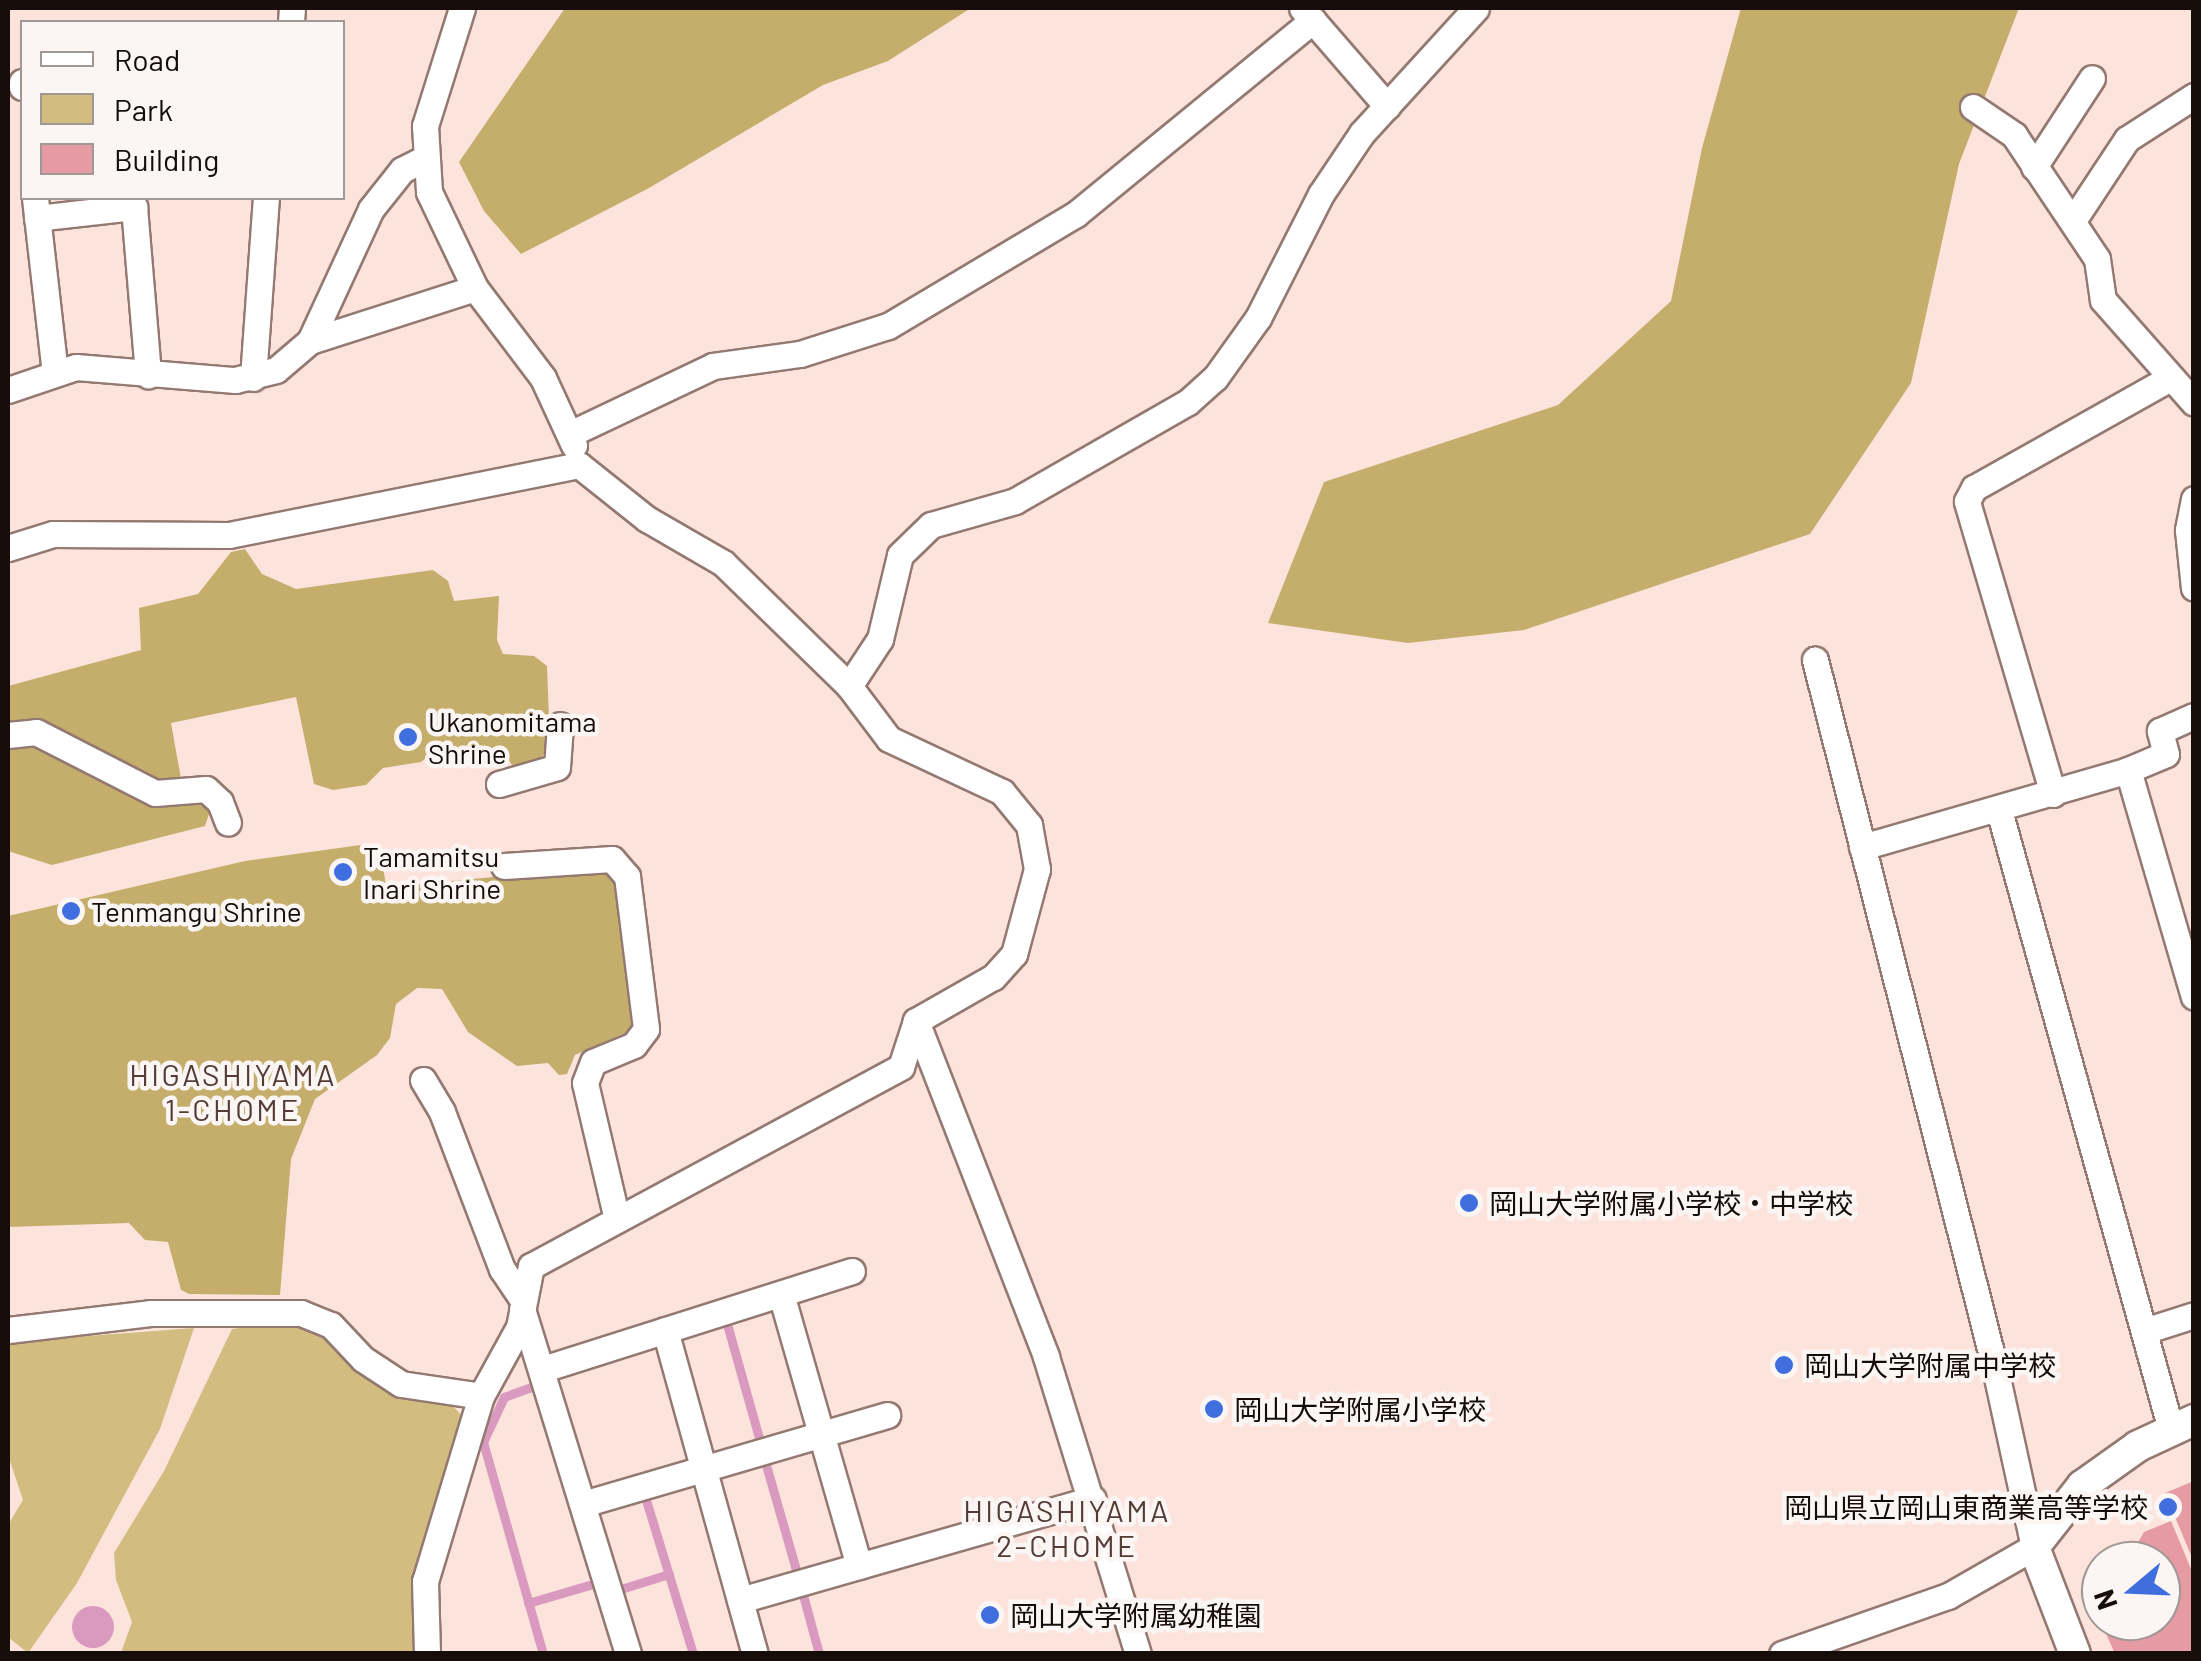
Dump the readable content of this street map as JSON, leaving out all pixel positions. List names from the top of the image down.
{
  "districts": ["HIGASHIYAMA 1-CHOME", "HIGASHIYAMA 2-CHOME"],
  "places": [
    "Ukanomitama Shrine",
    "Tamamitsu Inari Shrine",
    "Tenmangu Shrine",
    "岡山大学附属小学校・中学校",
    "岡山大学附属中学校",
    "岡山大学附属小学校",
    "岡山県立岡山東商業高等学校",
    "岡山大学附属幼稚園"
  ],
  "legend": ["Road", "Park", "Building"],
  "north": "left"
}
